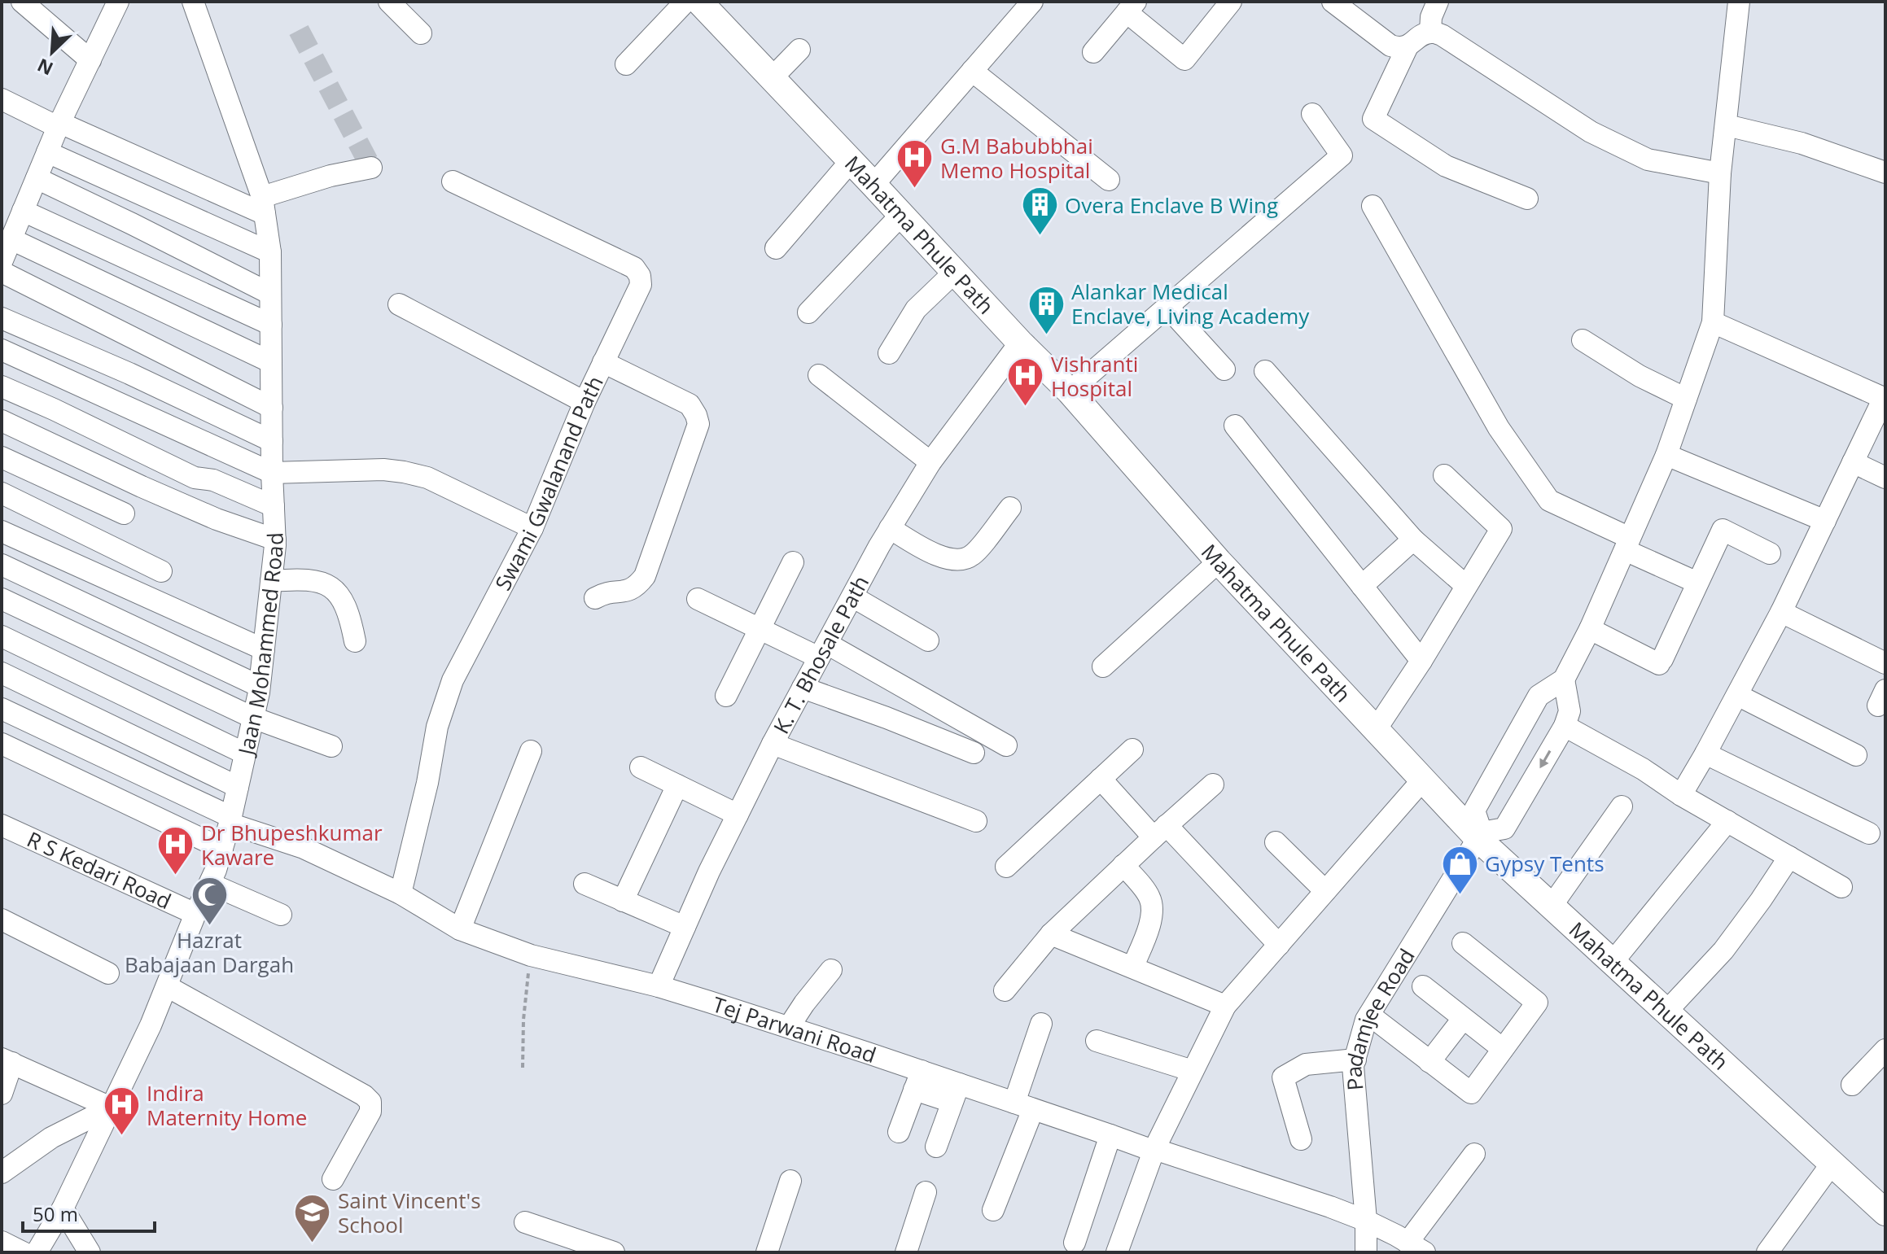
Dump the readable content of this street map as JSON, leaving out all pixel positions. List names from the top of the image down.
{
  "streets": {
    "main road": ["Mahatma Phule Path"],
    "street": [
      "Swami Gwalanand Path",
      "Jaan Mohammed Road",
      "K. T. Bhosale Path",
      "R S Kedari Road",
      "Padamjee Road",
      "Tej Parwani Road"
    ]
  },
  "crossings": [
    ["Mahatma Phule Path", "K. T. Bhosale Path"],
    ["Mahatma Phule Path", "Padamjee Road"],
    ["Swami Gwalanand Path", "Tej Parwani Road"],
    ["Jaan Mohammed Road", "R S Kedari Road"],
    ["Jaan Mohammed Road", "Tej Parwani Road"],
    ["K. T. Bhosale Path", "Tej Parwani Road"],
    ["Padamjee Road", "Tej Parwani Road"]
  ],
  "places": {
    "hospital": [
      "G.M Babubbhai Memo Hospital",
      "Vishranti Hospital",
      "Dr Bhupeshkumar Kaware",
      "Indira Maternity Home"
    ],
    "building": ["Overa Enclave B Wing", "Alankar Medical Enclave, Living Academy"],
    "shop": ["Gypsy Tents"],
    "mosque": ["Hazrat Babajaan Dargah"],
    "school or university": ["Saint Vincent's School"]
  },
  "scale_bar": "50 m",
  "north": "bottom left"
}
